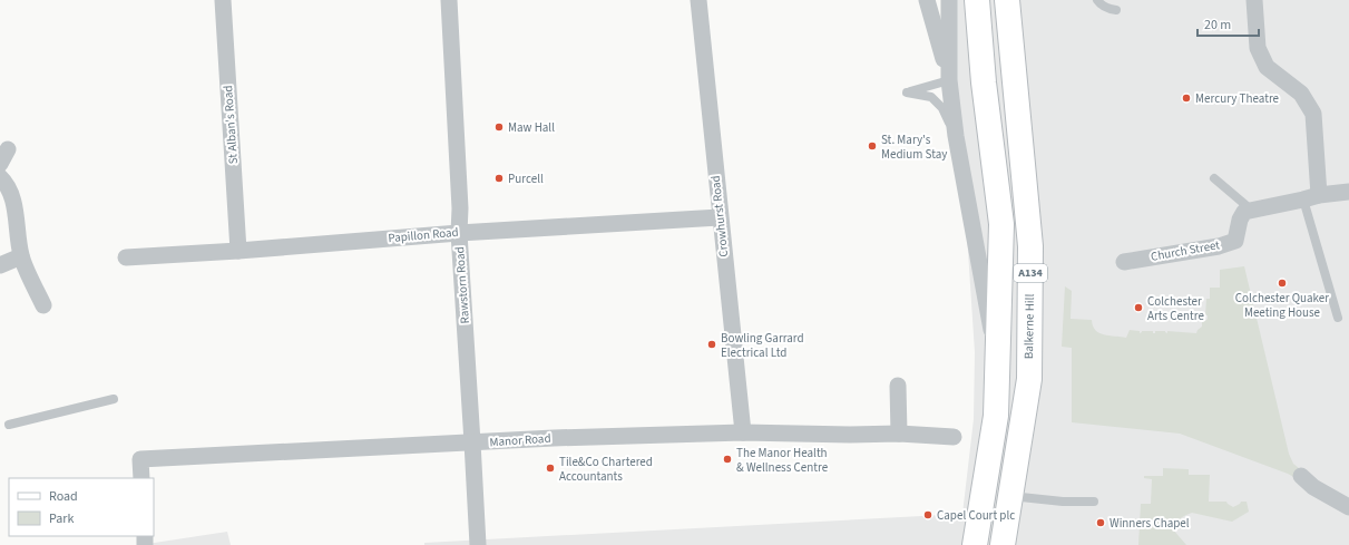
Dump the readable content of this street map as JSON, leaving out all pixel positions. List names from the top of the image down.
{
  "streets": {
    "main road": ["A134", "Balkerne Hill"],
    "street": [
      "St Alban's Road",
      "Crowhurst Road",
      "Papillon Road",
      "Church Street",
      "Rawstorn Road",
      "Manor Road"
    ]
  },
  "crossings": [
    ["St Alban's Road", "Papillon Road"],
    ["Crowhurst Road", "Papillon Road"],
    ["Crowhurst Road", "Manor Road"],
    ["Papillon Road", "Rawstorn Road"],
    ["Rawstorn Road", "Manor Road"]
  ],
  "places": [
    "Mercury Theatre",
    "Maw Hall",
    "St. Mary's Medium Stay",
    "Purcell",
    "Colchester Quaker Meeting House",
    "Colchester Arts Centre",
    "Bowling Garrard Electrical Ltd",
    "The Manor Health & Wellness Centre",
    "Tile&Co Chartered Accountants",
    "Capel Court plc",
    "Winners Chapel"
  ],
  "legend": ["Road", "Park"],
  "scale_bar": "20 m"
}
